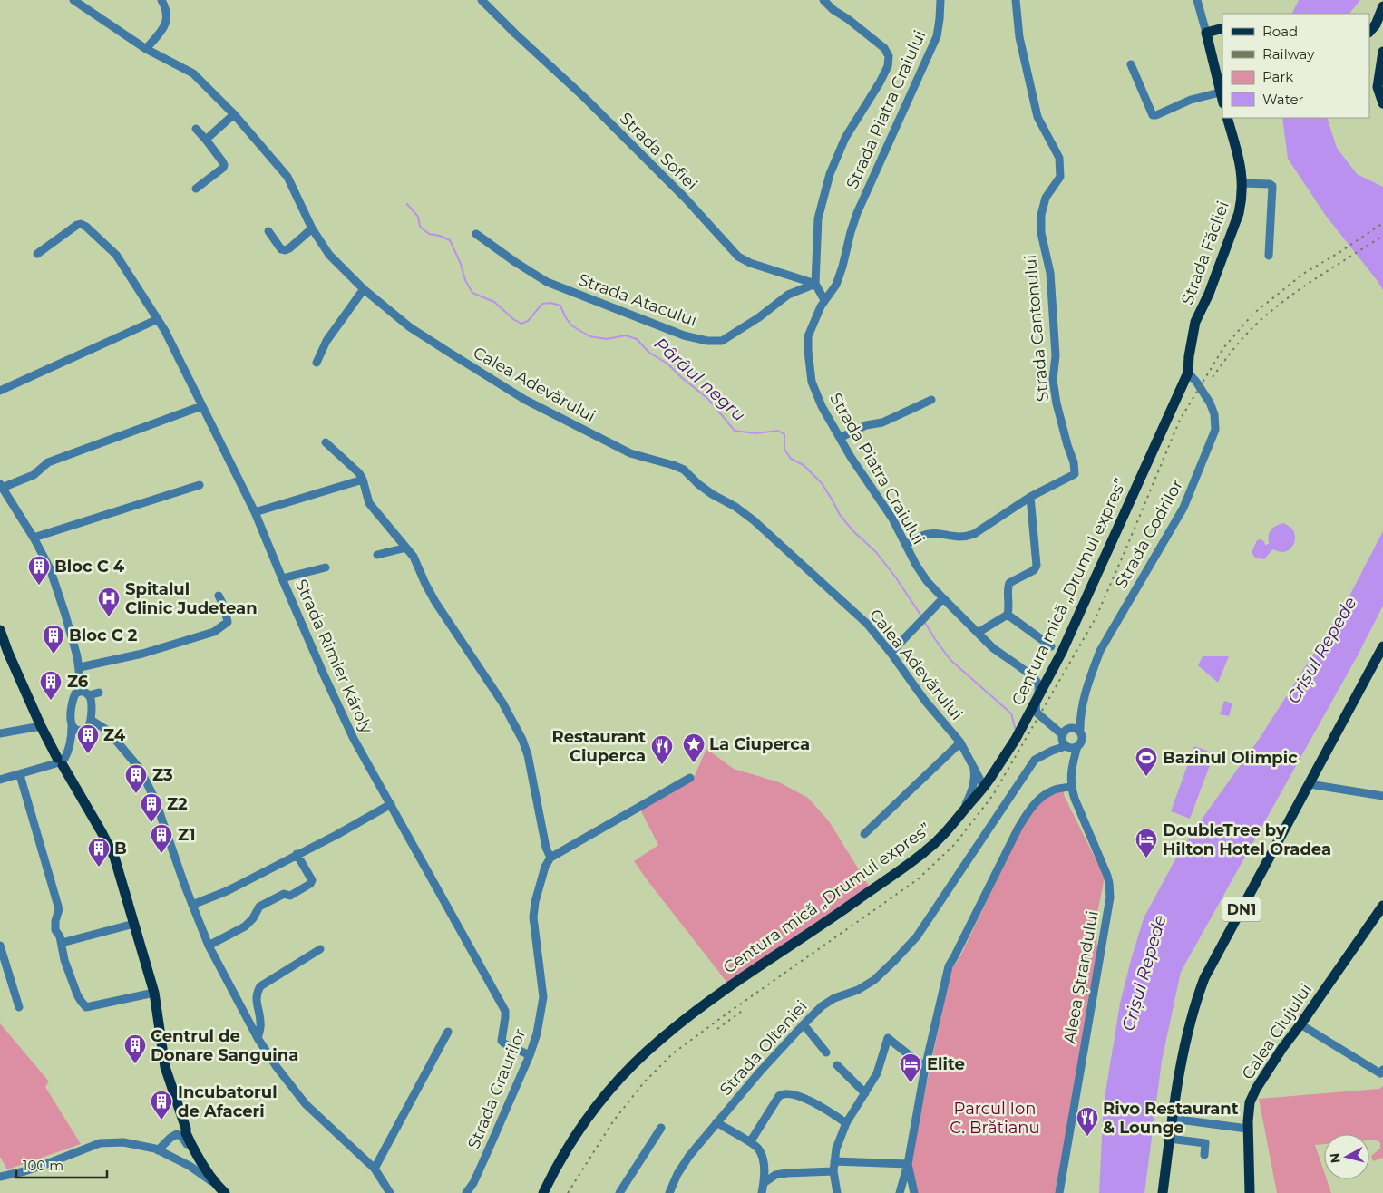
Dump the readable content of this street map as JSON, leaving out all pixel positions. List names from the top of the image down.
{
  "streets": {
    "main road": [
      "Strada Făcliei",
      "Centura mică „Drumul expres”",
      "DN1",
      "Calea Clujului"
    ],
    "street": [
      "Strada Piatra Craiului",
      "Strada Sofiei",
      "Strada Atacului",
      "Strada Cantonului",
      "Calea Adevărului",
      "Strada Codrilor",
      "Strada Rimler Károly",
      "Aleea Ștrandului",
      "Strada Olteniei",
      "Strada Graurilor"
    ]
  },
  "crossings": [
    ["Strada Piatra Craiului", "Strada Codrilor"],
    ["Strada Piatra Craiului", "Aleea Ștrandului"],
    ["Strada Piatra Craiului", "Strada Olteniei"],
    ["Strada Sofiei", "Strada Atacului"],
    ["Strada Făcliei", "Strada Codrilor"],
    ["Strada Făcliei", "Centura mică „Drumul expres”"],
    ["Calea Adevărului", "Centura mică „Drumul expres”"],
    ["Strada Codrilor", "Centura mică „Drumul expres”"],
    ["Strada Codrilor", "Aleea Ștrandului"],
    ["Strada Codrilor", "Strada Olteniei"],
    ["Strada Rimler Károly", "Strada Graurilor"],
    ["Aleea Ștrandului", "Strada Olteniei"]
  ],
  "water": ["Pârâul negru", "Crișul Repede"],
  "parks": ["Parcul Ion C. Brătianu"],
  "places": {
    "building": [
      "Bloc C 4",
      "Bloc C 2",
      "Z6",
      "Z4",
      "Z3",
      "Z2",
      "Z1",
      "B",
      "Centrul de Donare Sanguina",
      "Incubatorul de Afaceri"
    ],
    "hospital": ["Spitalul Clinic Judetean"],
    "place": ["La Ciuperca"],
    "restaurant": ["Restaurant Ciuperca", "Rivo Restaurant & Lounge"],
    "sports": ["Bazinul Olimpic"],
    "hotel": ["DoubleTree by Hilton Hotel Oradea", "Elite"]
  },
  "legend": [
    "Road",
    "Railway",
    "Park",
    "Water"
  ],
  "scale_bar": "100 m",
  "north": "left"
}
